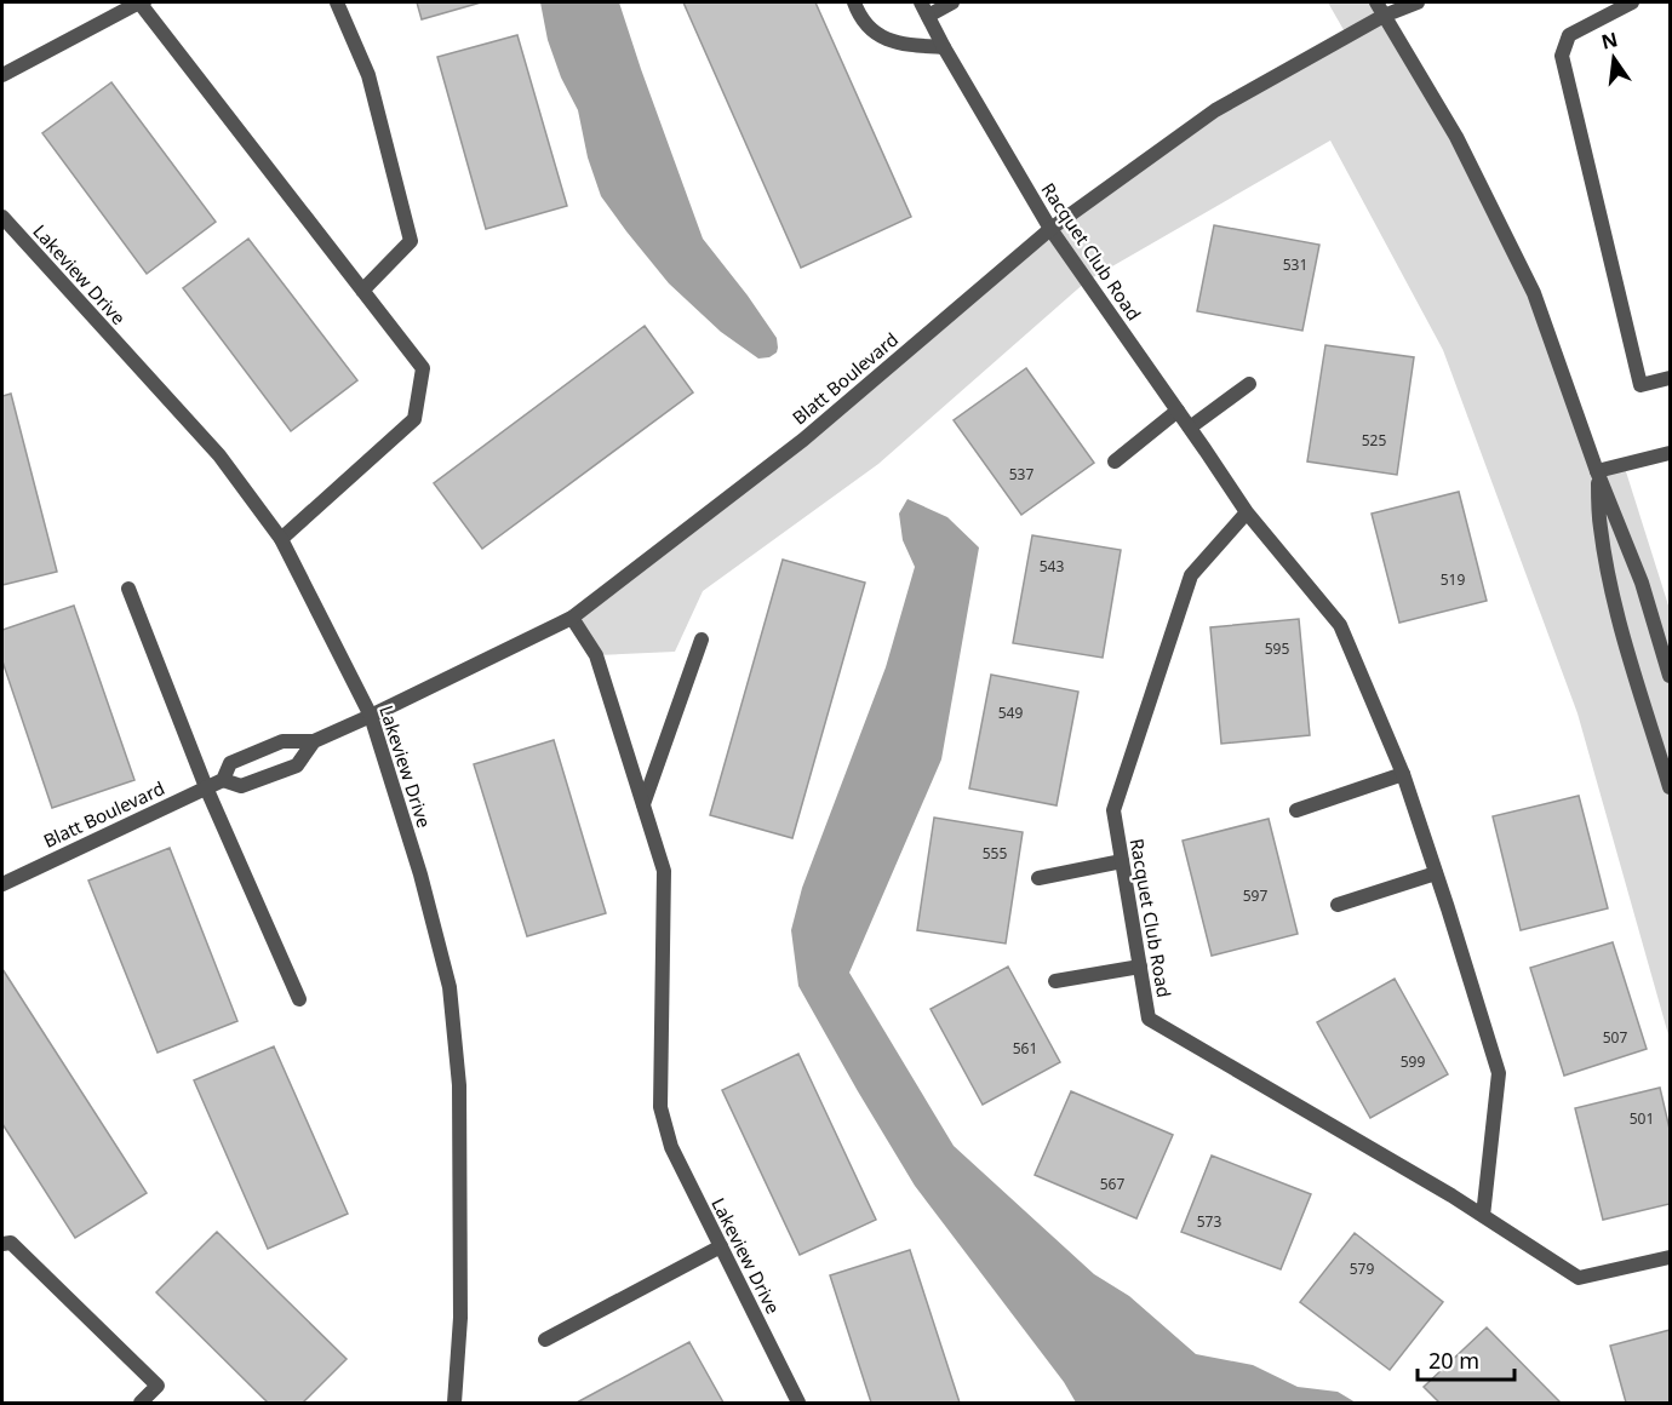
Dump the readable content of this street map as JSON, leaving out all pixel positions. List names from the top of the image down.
{
  "streets": {
    "street": ["Racquet Club Road", "Lakeview Drive", "Blatt Boulevard"]
  },
  "crossings": [
    ["Racquet Club Road", "Blatt Boulevard"],
    ["Lakeview Drive", "Blatt Boulevard"]
  ],
  "house_numbers": [
    "531",
    "525",
    "537",
    "543",
    "519",
    "595",
    "549",
    "555",
    "597",
    "507",
    "561",
    "599",
    "501",
    "567",
    "573",
    "579"
  ],
  "scale_bar": "20 m",
  "north": "top"
}
